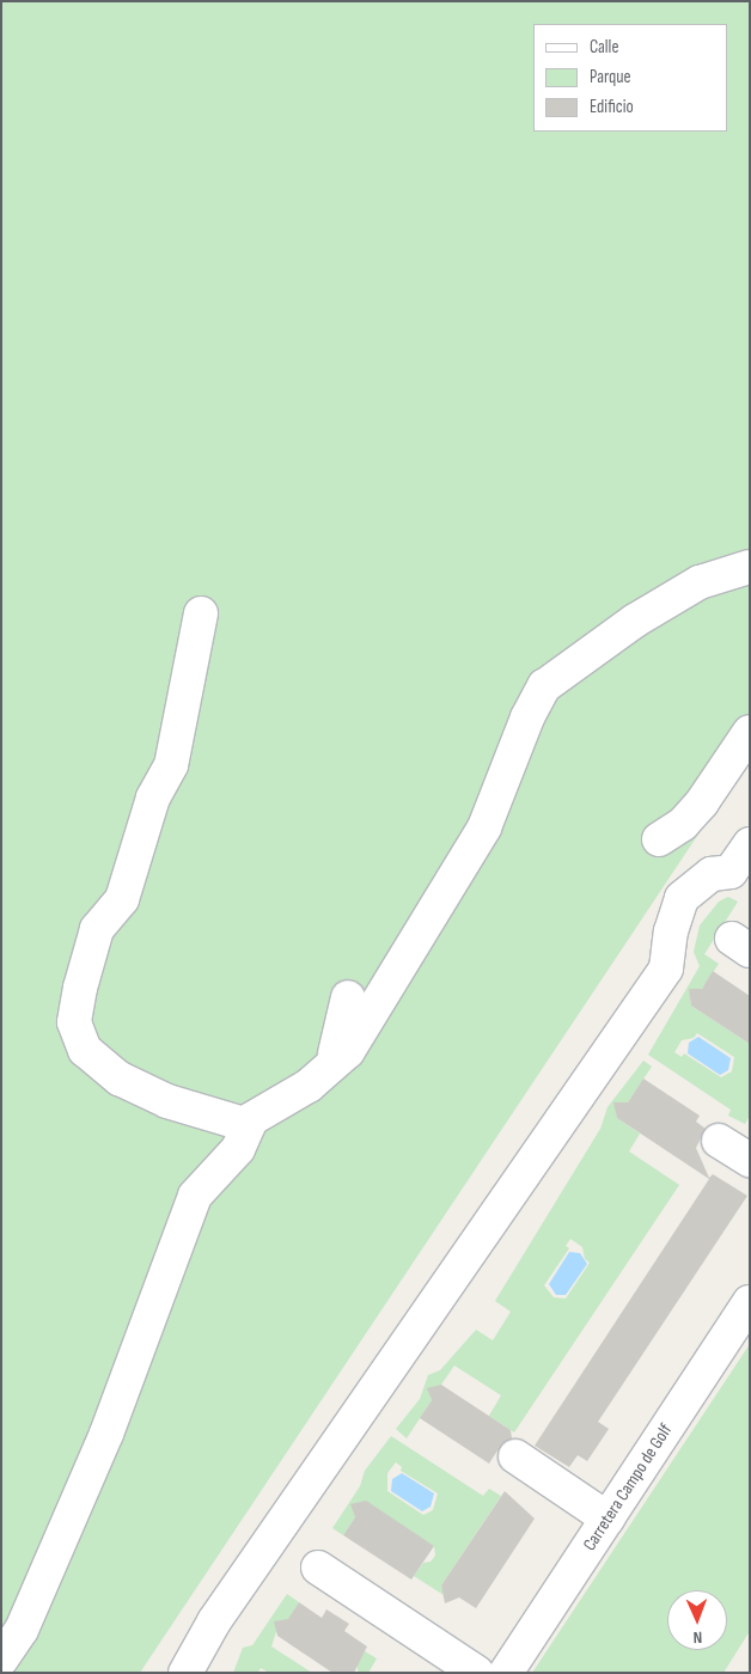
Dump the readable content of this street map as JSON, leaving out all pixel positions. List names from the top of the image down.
{
  "streets": {
    "street": ["Carretera Campo de Golf"]
  },
  "legend": ["Calle", "Parque", "Edificio"],
  "north": "bottom"
}
